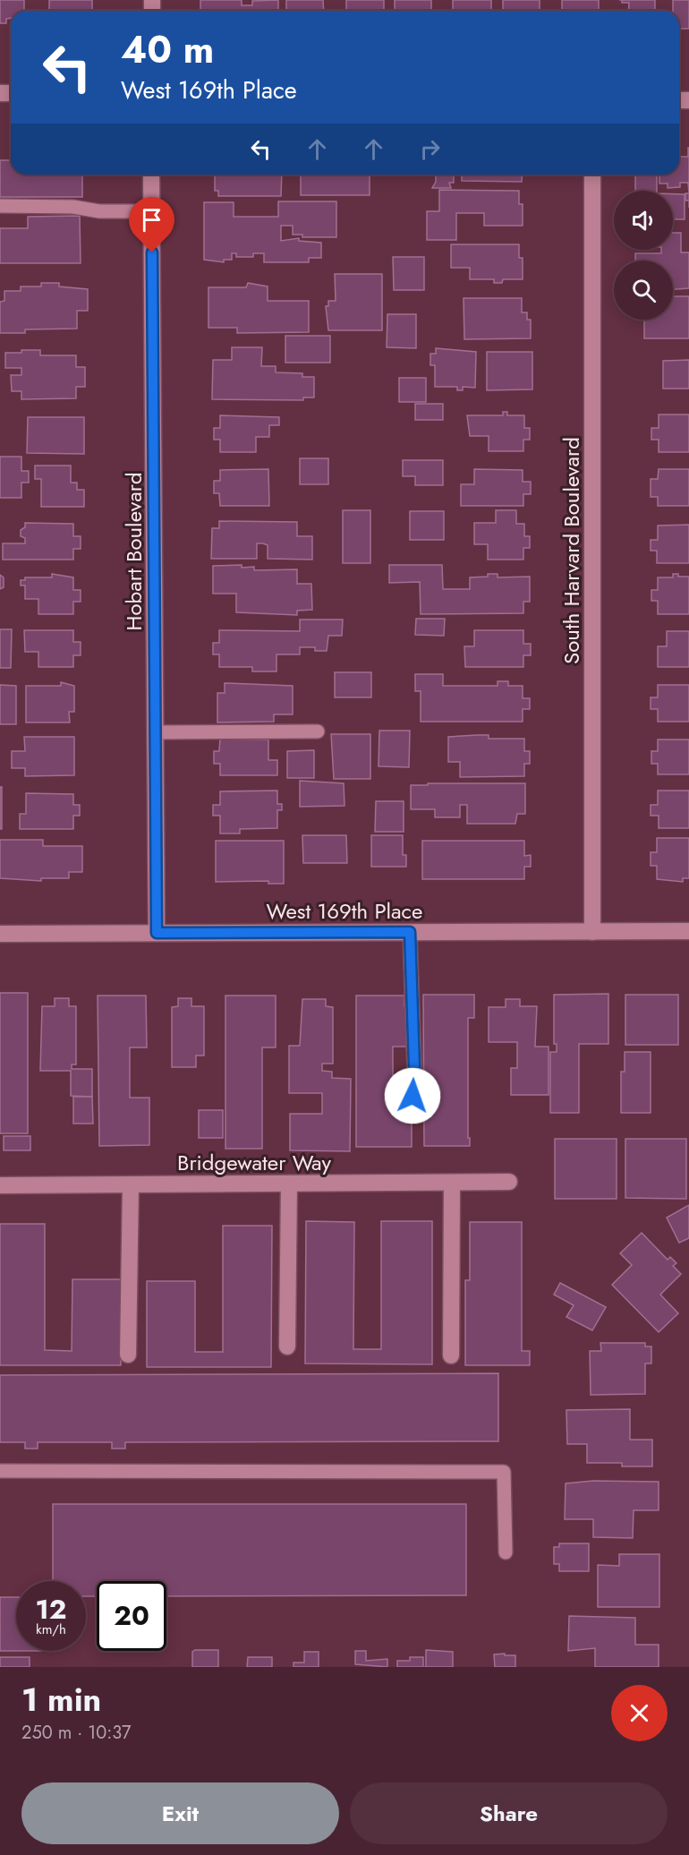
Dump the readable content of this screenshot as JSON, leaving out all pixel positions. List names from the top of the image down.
{
  "streets": {
    "street": [
      "South Harvard Boulevard",
      "Hobart Boulevard",
      "West 169th Place",
      "Bridgewater Way"
    ]
  },
  "crossings": [
    ["South Harvard Boulevard", "West 169th Place"],
    ["Hobart Boulevard", "West 169th Place"]
  ],
  "page": {
    "turn": ["40 m", "West 169th Place"],
    "speed": "12 km/h",
    "limit": "20",
    "heading": ["1 min", "250 m · 10:37"],
    "buttons": ["Exit", "Share"]
  }
}
